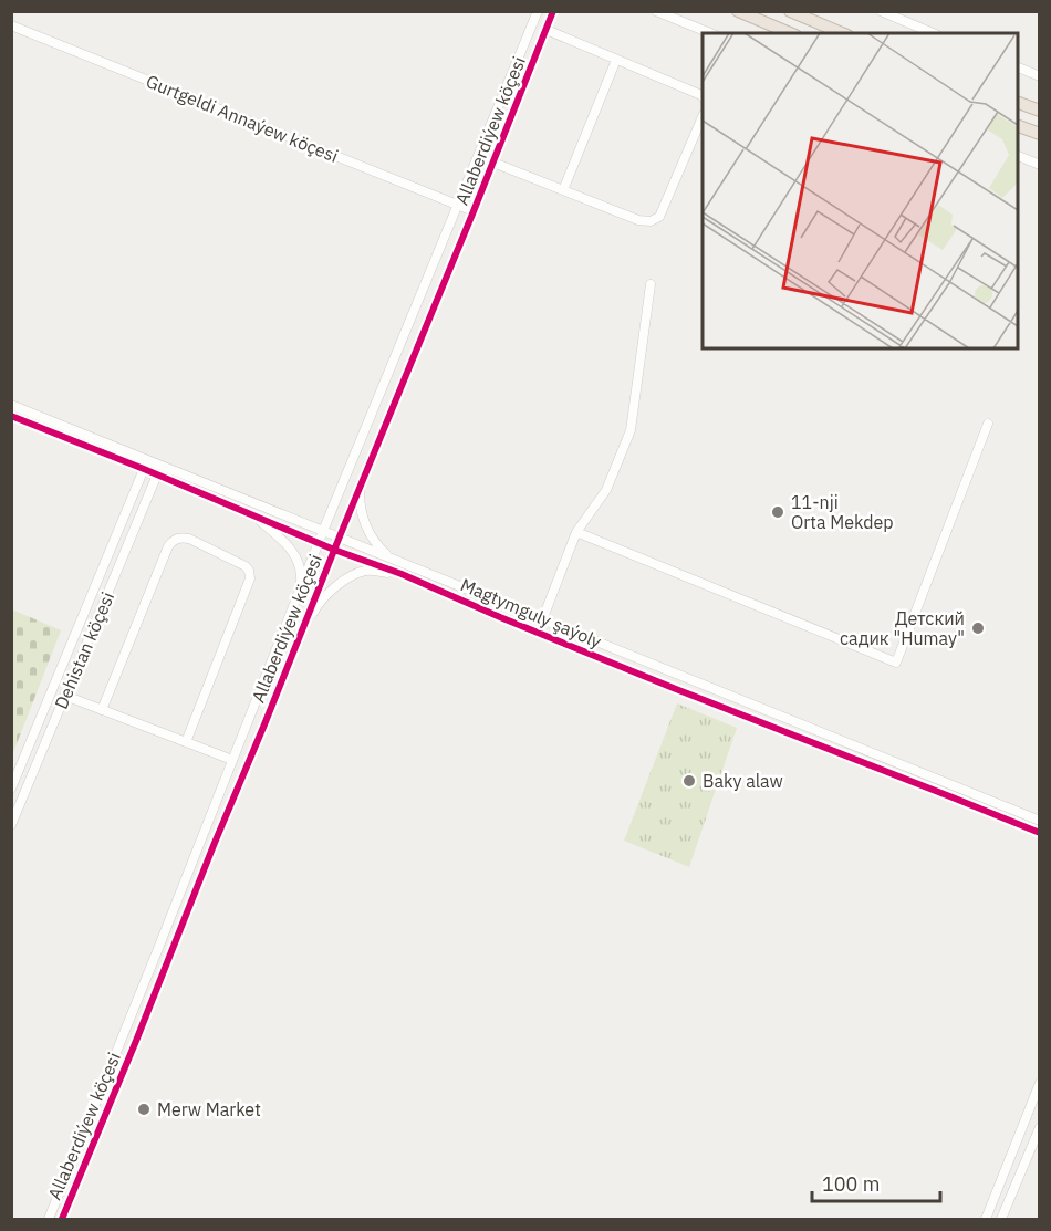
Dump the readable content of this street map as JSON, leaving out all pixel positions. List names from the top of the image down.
{
  "streets": {
    "street": [
      "Gurtgeldi Annaýew köçesi",
      "Allaberdiýew köçesi",
      "Magtymguly şaýoly",
      "Dehistan köçesi"
    ]
  },
  "crossings": [
    ["Gurtgeldi Annaýew köçesi", "Allaberdiýew köçesi"],
    ["Allaberdiýew köçesi", "Magtymguly şaýoly"],
    ["Magtymguly şaýoly", "Dehistan köçesi"]
  ],
  "places": [
    "11-nji Orta Mekdep",
    "Детский садик \"Humay\"",
    "Baky alaw",
    "Merw Market"
  ],
  "scale_bar": "100 m"
}
